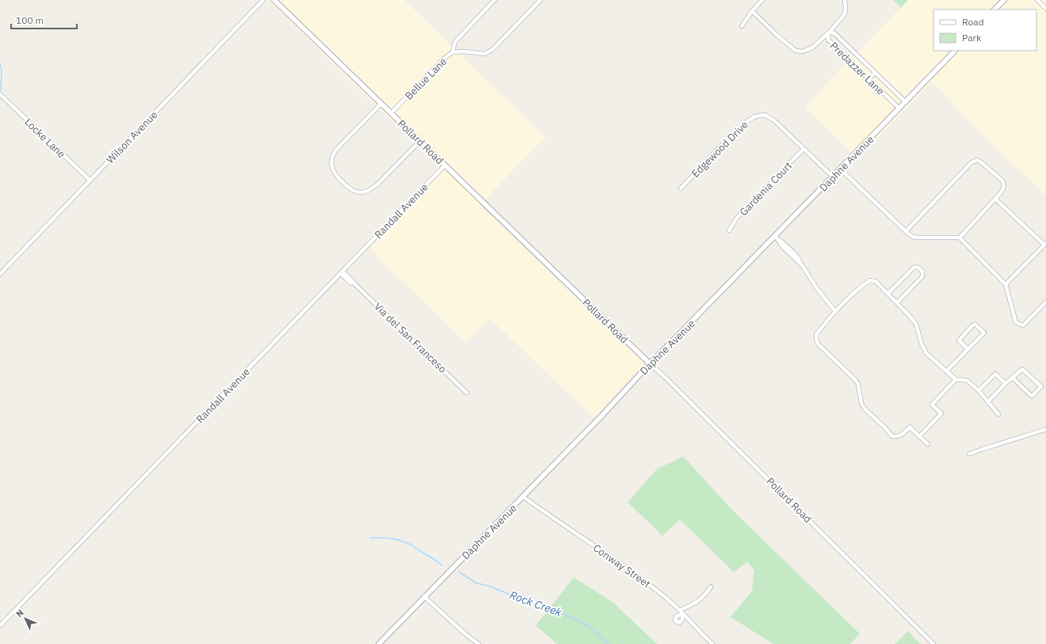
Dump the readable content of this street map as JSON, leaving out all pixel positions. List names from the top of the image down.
{
  "streets": {
    "street": [
      "Predazzer Lane",
      "Bellue Lane",
      "Wilson Avenue",
      "Locke Lane",
      "Pollard Road",
      "Edgewood Drive",
      "Daphne Avenue",
      "Gardenia Court",
      "Randall Avenue",
      "Via del San Franceso",
      "Conway Street"
    ]
  },
  "crossings": [
    ["Predazzer Lane", "Daphne Avenue"],
    ["Bellue Lane", "Pollard Road"],
    ["Wilson Avenue", "Locke Lane"],
    ["Pollard Road", "Daphne Avenue"],
    ["Pollard Road", "Randall Avenue"],
    ["Edgewood Drive", "Daphne Avenue"],
    ["Edgewood Drive", "Gardenia Court"],
    ["Daphne Avenue", "Conway Street"],
    ["Randall Avenue", "Via del San Franceso"]
  ],
  "water": ["Rock Creek"],
  "legend": ["Road", "Park"],
  "scale_bar": "100 m",
  "north": "top left"
}
